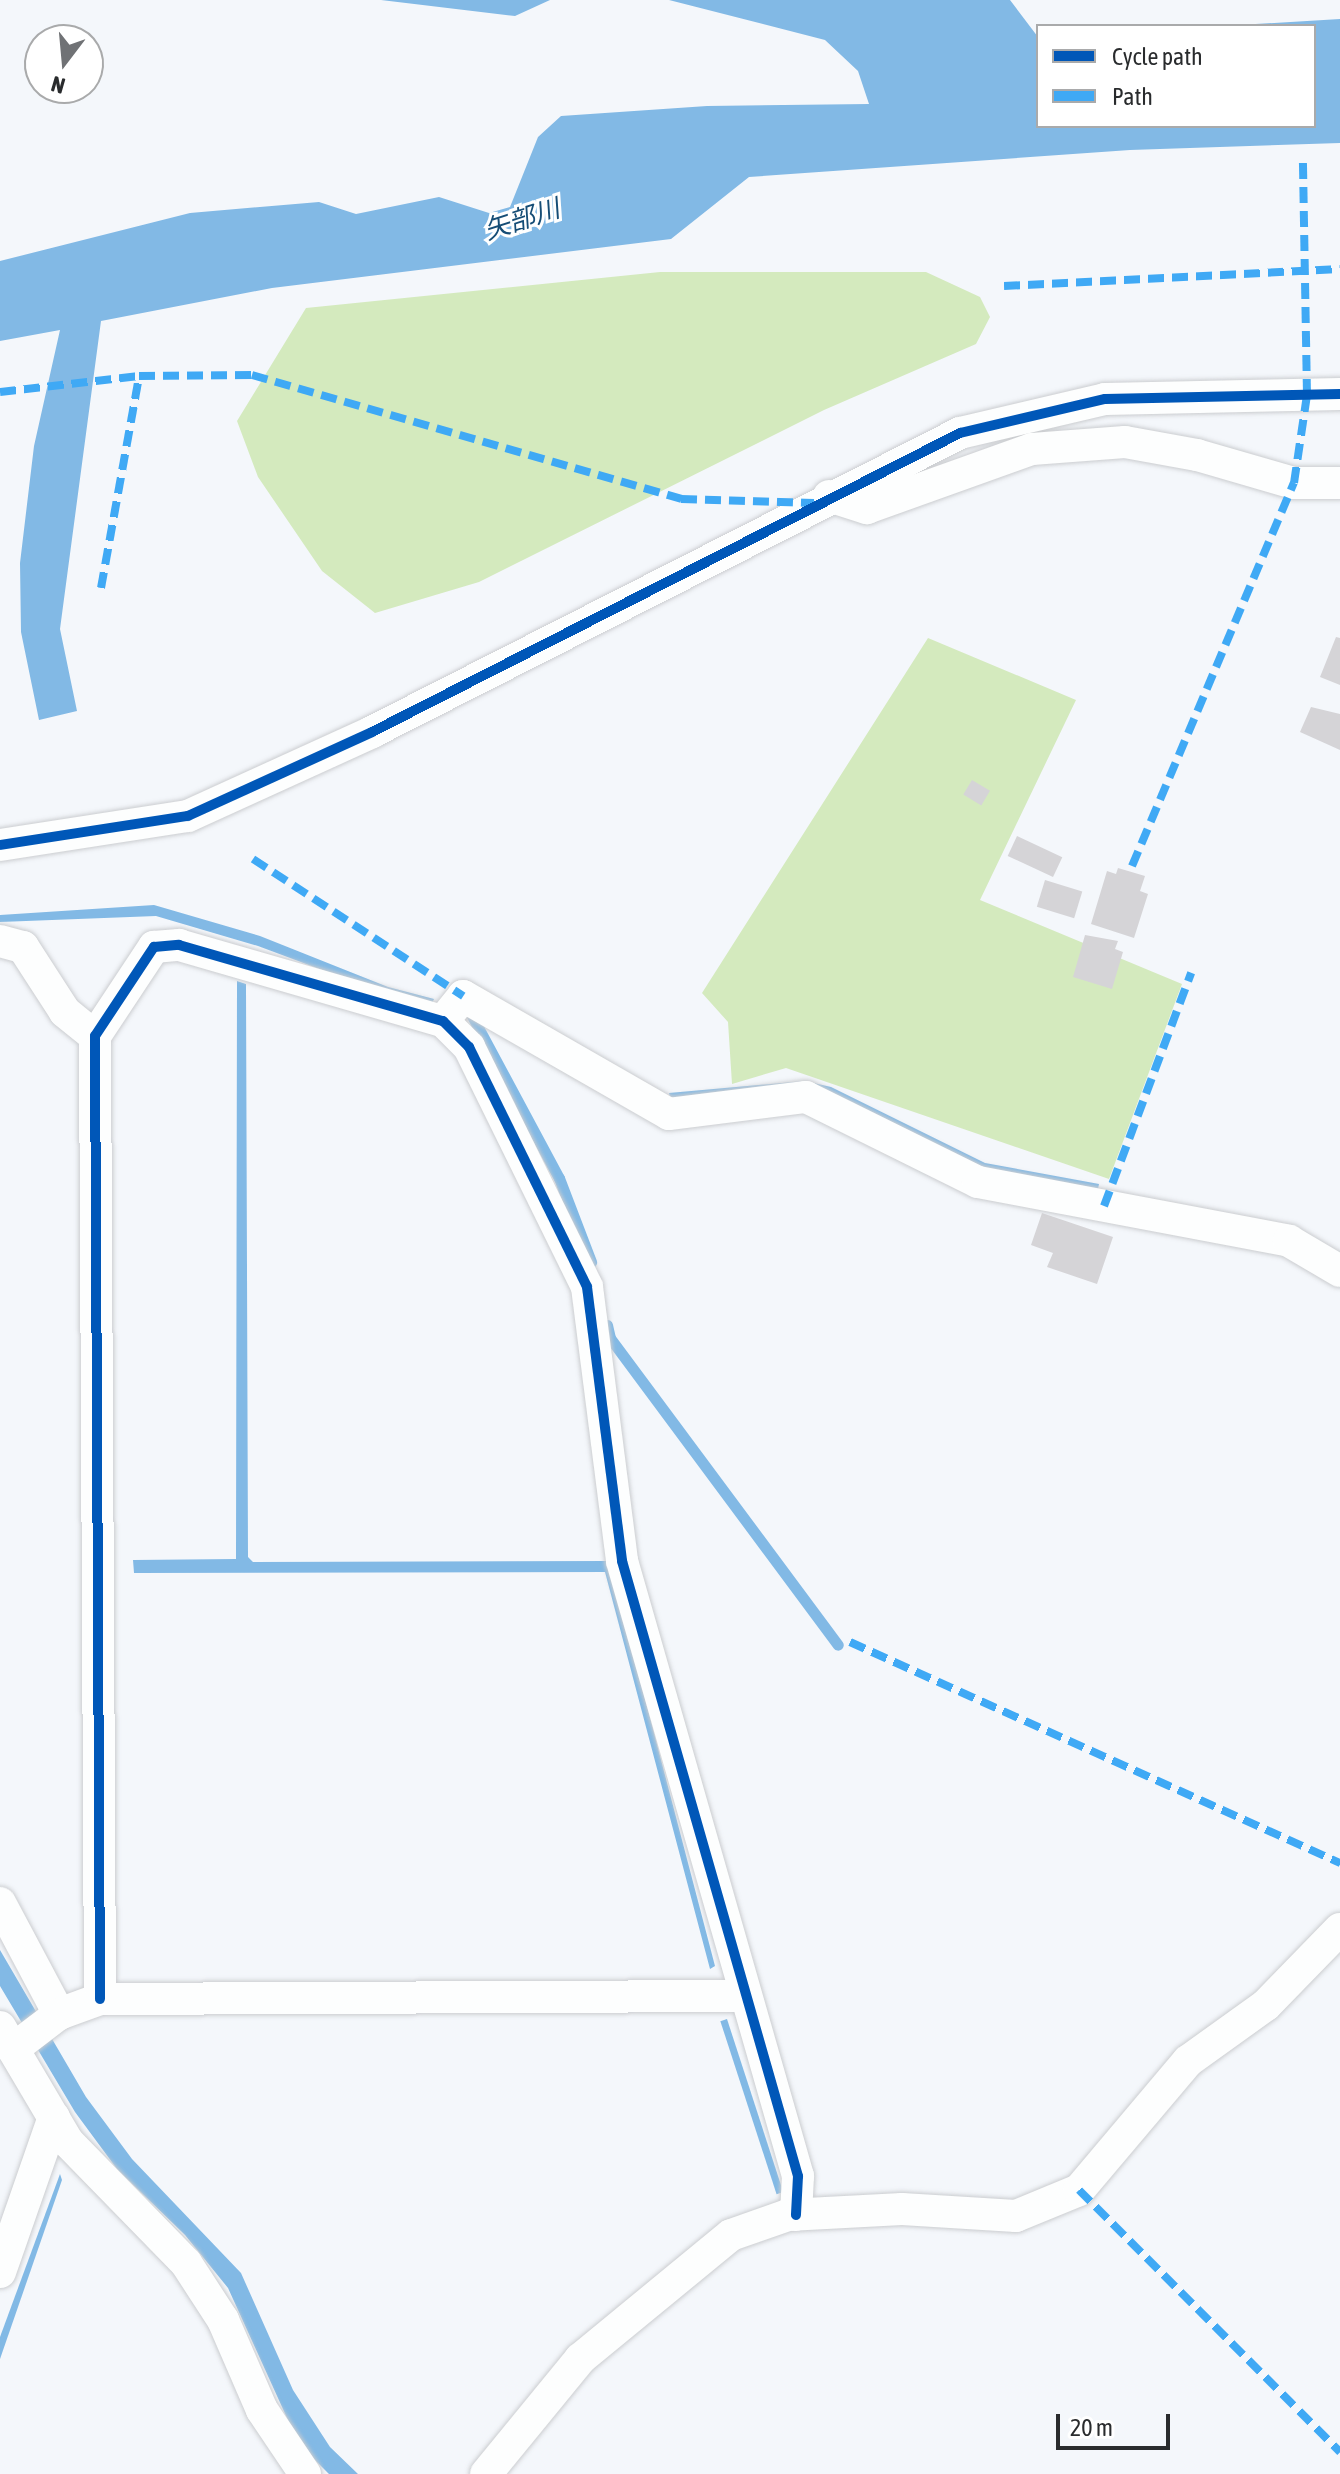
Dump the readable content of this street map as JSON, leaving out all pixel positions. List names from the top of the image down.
{
  "water": ["矢部川"],
  "legend": ["Cycle path", "Path"],
  "scale_bar": "20 m",
  "north": "bottom"
}
